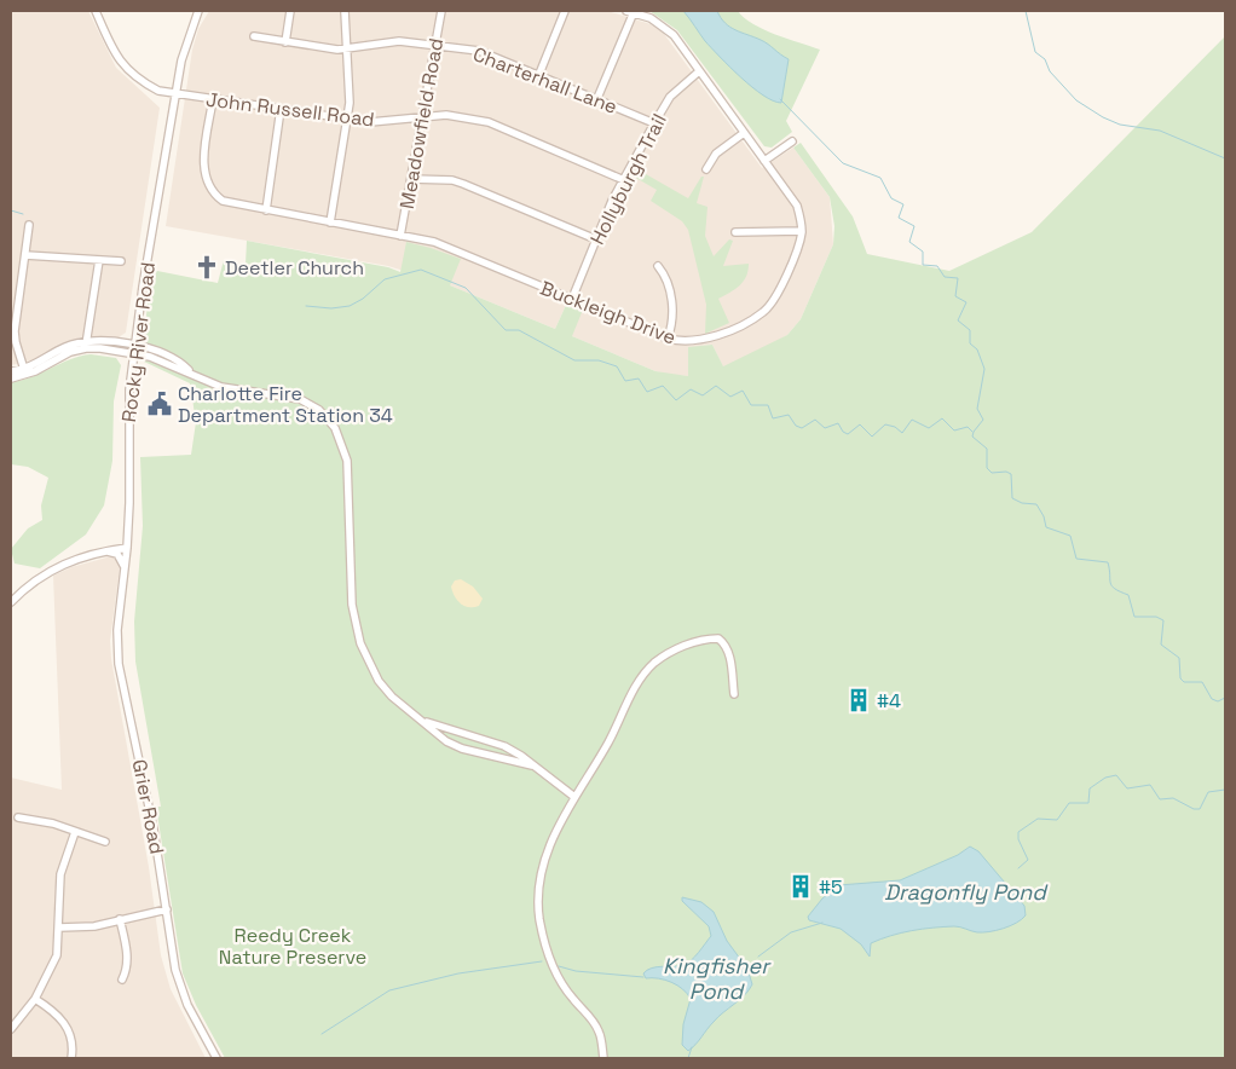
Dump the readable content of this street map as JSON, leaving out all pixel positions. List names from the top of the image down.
{
  "streets": {
    "street": [
      "Charterhall Lane",
      "John Russell Road",
      "Meadowfield Road",
      "Hollyburgh Trail",
      "Buckleigh Drive",
      "Rocky River Road",
      "Grier Road"
    ]
  },
  "crossings": [
    ["Charterhall Lane", "Meadowfield Road"],
    ["Charterhall Lane", "Hollyburgh Trail"],
    ["John Russell Road", "Meadowfield Road"],
    ["John Russell Road", "Hollyburgh Trail"],
    ["John Russell Road", "Buckleigh Drive"],
    ["John Russell Road", "Rocky River Road"],
    ["Meadowfield Road", "Buckleigh Drive"],
    ["Hollyburgh Trail", "Buckleigh Drive"],
    ["Rocky River Road", "Grier Road"]
  ],
  "water": ["Dragonfly Pond", "Kingfisher Pond"],
  "parks": ["Reedy Creek Nature Preserve"],
  "places": {
    "church": ["Deetler Church"],
    "public building": ["Charlotte Fire Department Station 34"],
    "building": ["#4", "#5"]
  }
}
